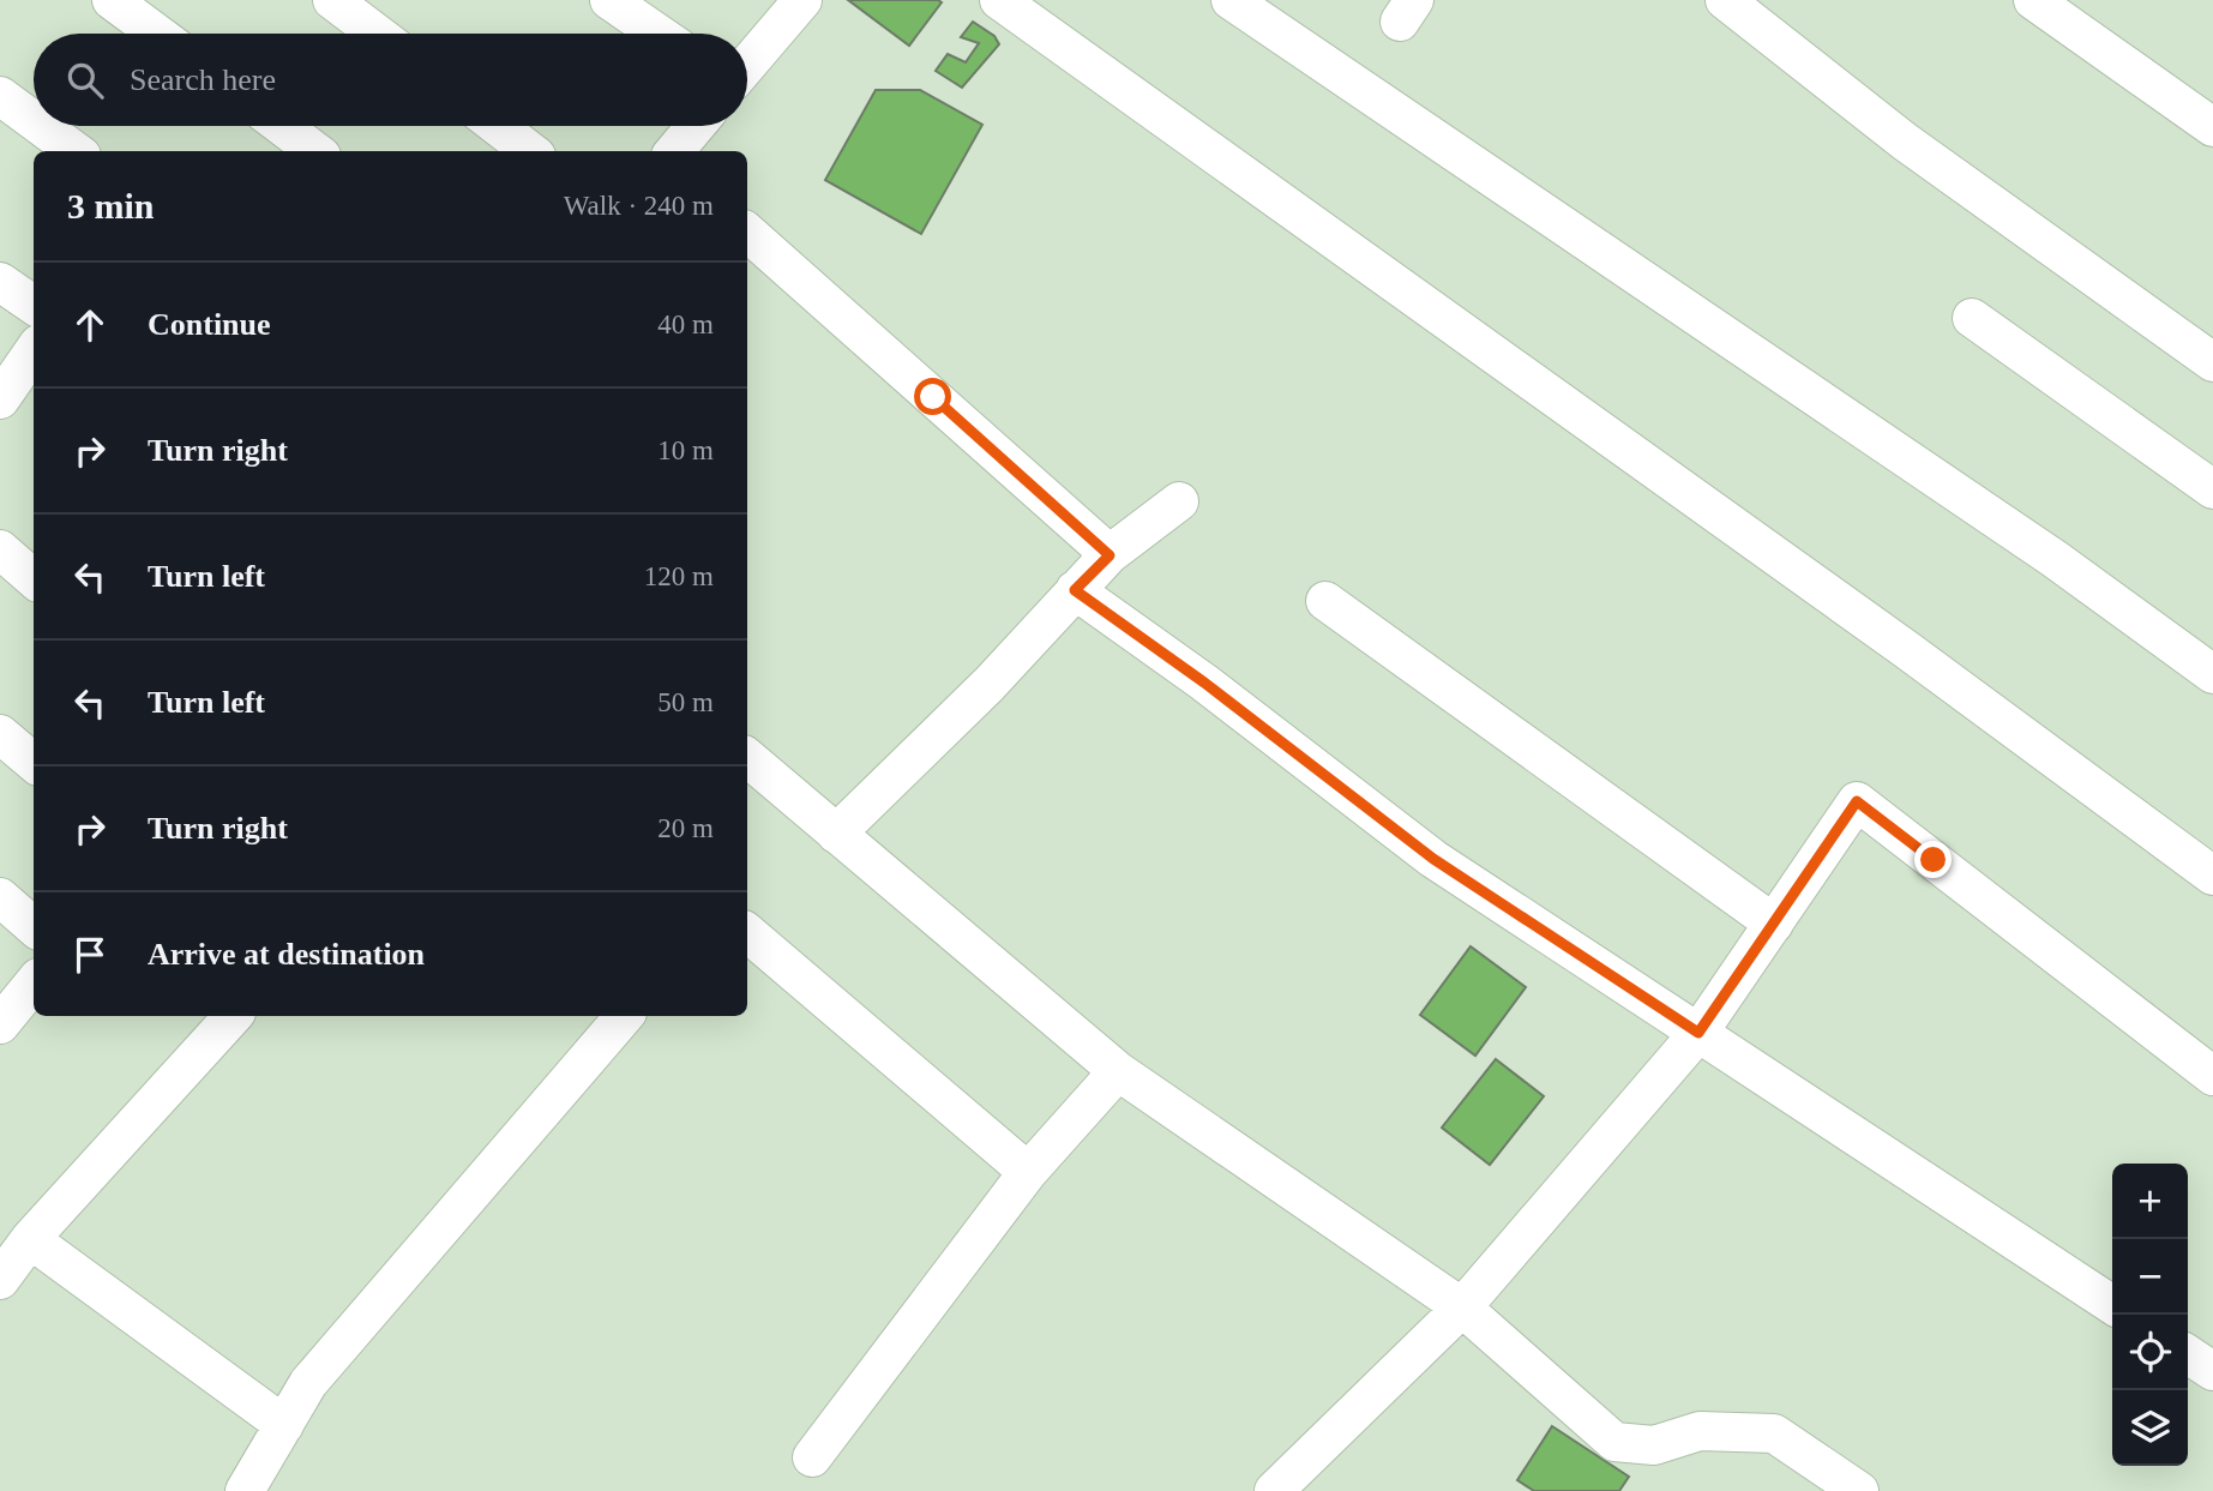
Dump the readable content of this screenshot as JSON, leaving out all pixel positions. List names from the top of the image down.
{
  "page": {
    "search": "Search here",
    "heading": ["3 min", "Walk · 240 m"],
    "list": [
      ["Continue", "40 m"],
      ["Turn right", "10 m"],
      ["Turn left", "120 m"],
      ["Turn left", "50 m"],
      ["Turn right", "20 m"],
      "Arrive at destination"
    ],
    "map_buttons": ["+", "−"]
  }
}
